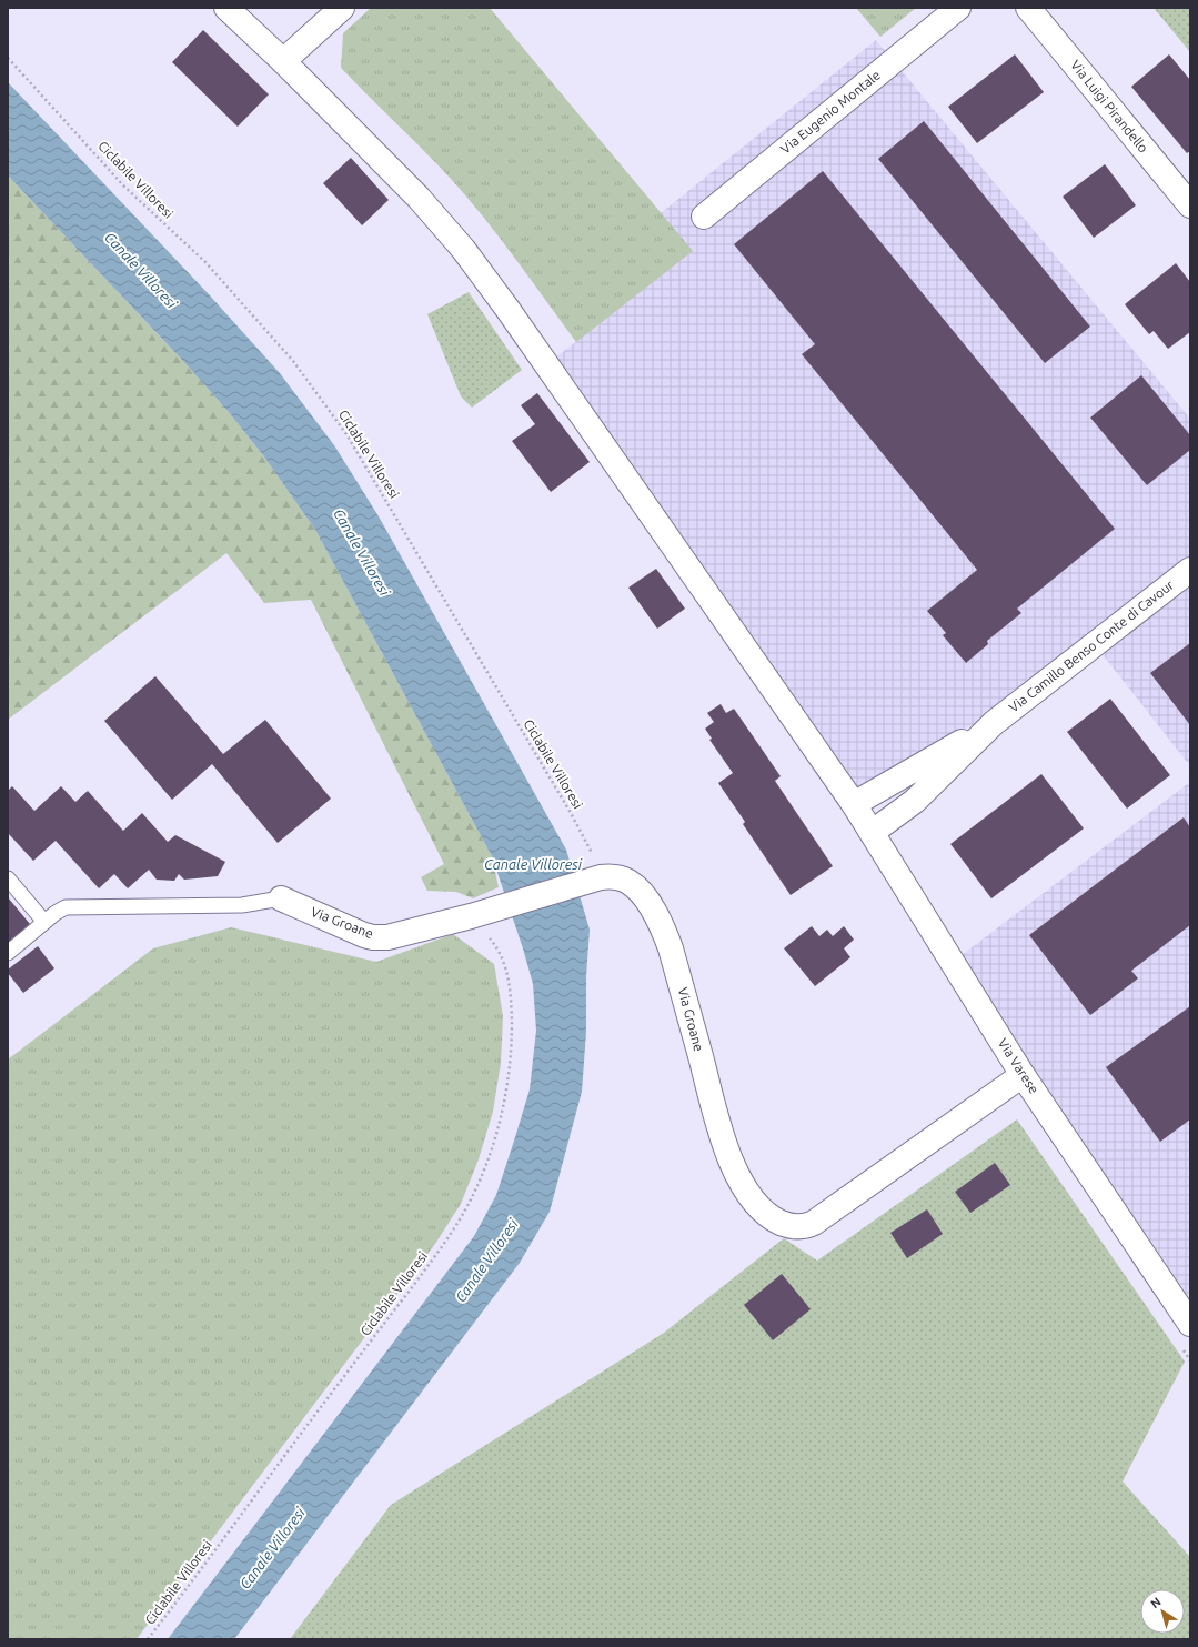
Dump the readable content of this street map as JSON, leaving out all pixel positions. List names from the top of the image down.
{
  "streets": {
    "street": [
      "Via Luigi Pirandello",
      "Via Eugenio Montale",
      "Via Camillo Benso Conte di Cavour",
      "Via Groane",
      "Via Varese"
    ],
    "path": ["Ciclabile Villoresi"]
  },
  "crossings": [
    ["Ciclabile Villoresi", "Via Groane"],
    ["Via Camillo Benso Conte di Cavour", "Via Varese"],
    ["Via Groane", "Via Varese"]
  ],
  "water": ["Canale Villoresi"],
  "north": "top left"
}
